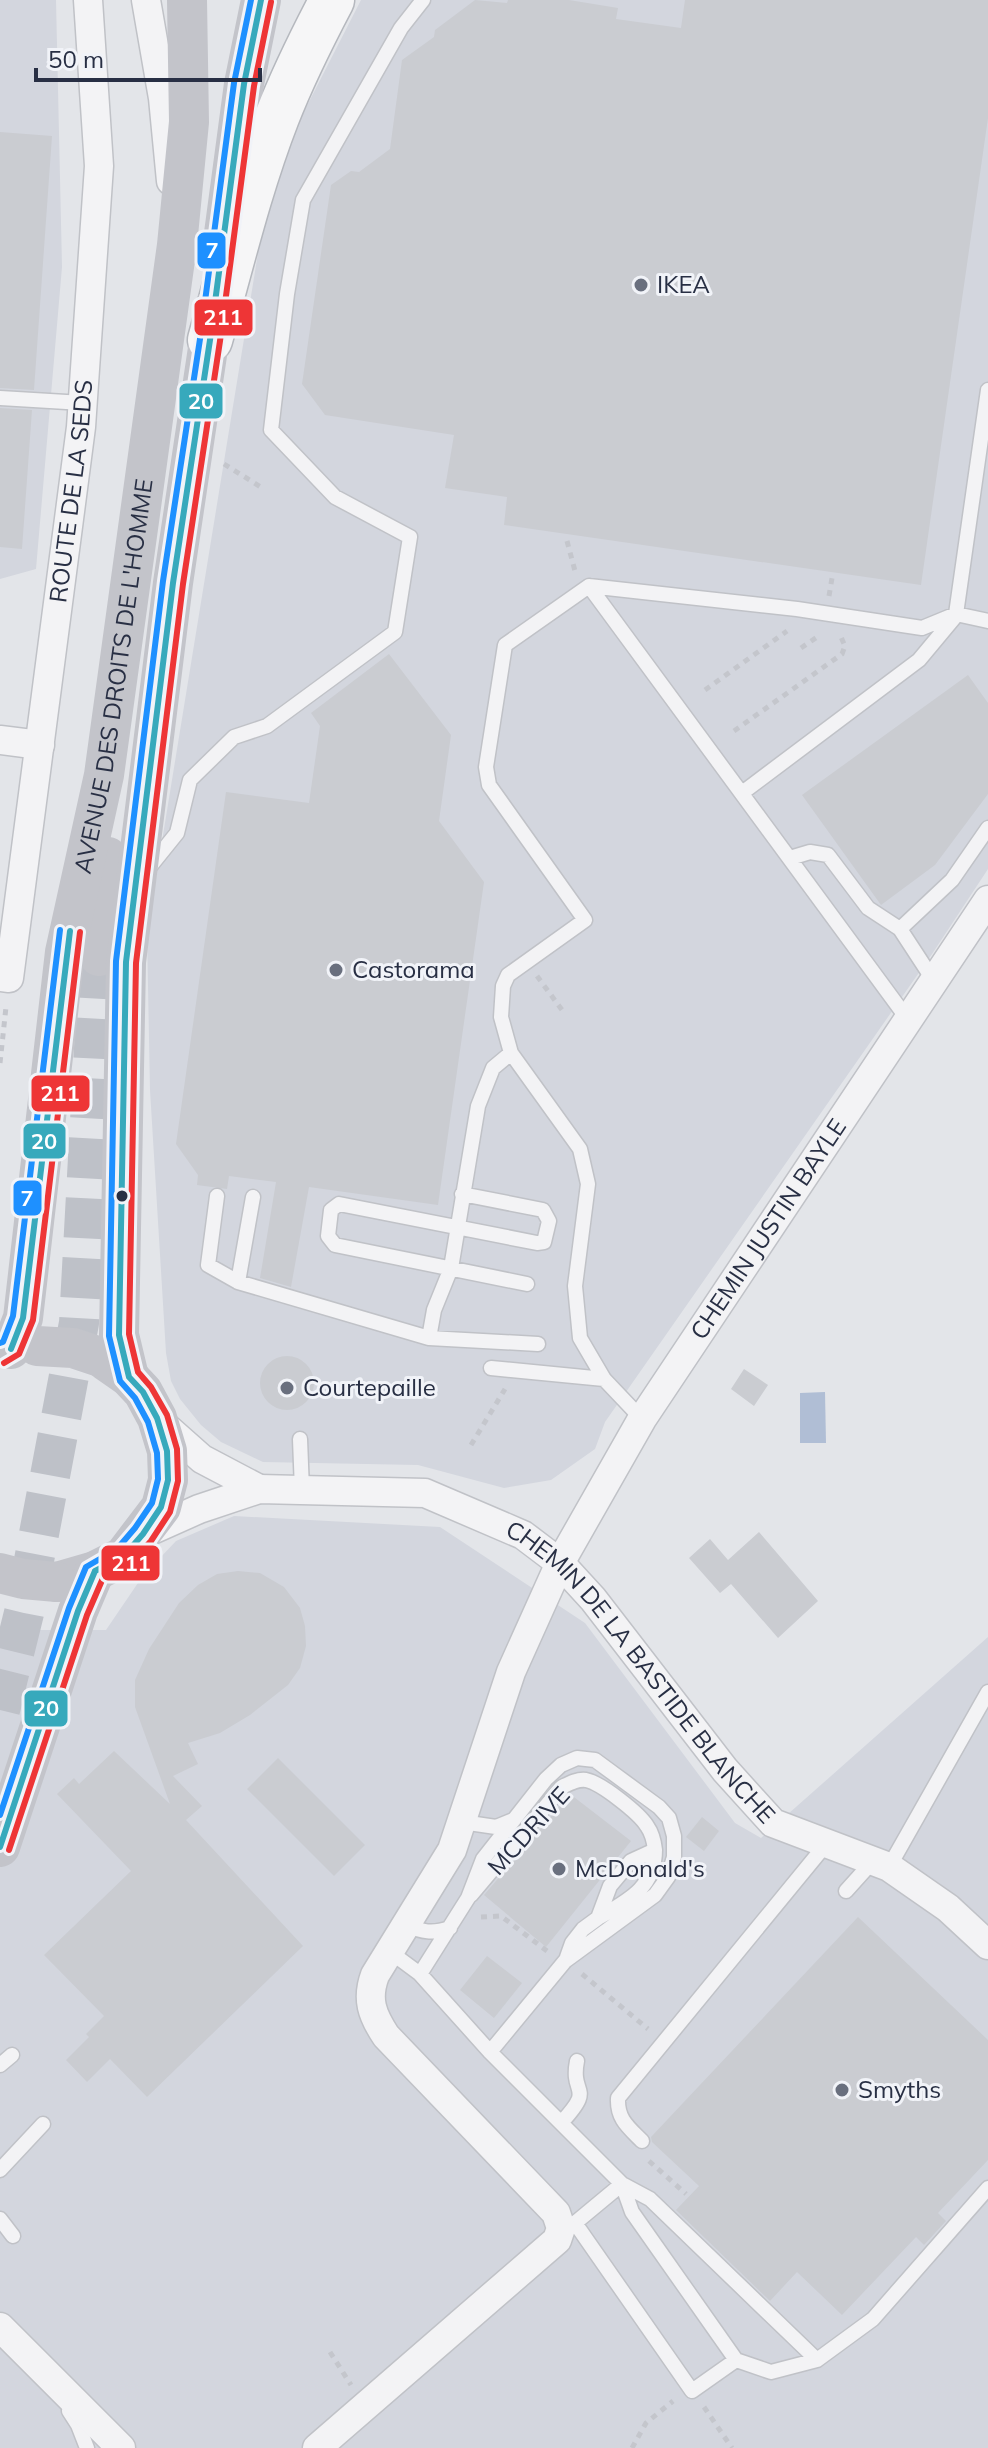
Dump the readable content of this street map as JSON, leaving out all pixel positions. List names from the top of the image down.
{
  "streets": {
    "main road": ["AVENUE DES DROITS DE L'HOMME"],
    "street": ["ROUTE DE LA SEDS", "CHEMIN JUSTIN BAYLE", "CHEMIN DE LA BASTIDE BLANCHE"],
    "lane": ["MCDRIVE"]
  },
  "crossings": [
    ["CHEMIN JUSTIN BAYLE", "CHEMIN DE LA BASTIDE BLANCHE"]
  ],
  "places": [
    "IKEA",
    "Castorama",
    "Courtepaille",
    "McDonald's",
    "Smyths"
  ],
  "lines": ["transit line 20", "transit line 7", "transit line 211"],
  "scale_bar": "50 m"
}
